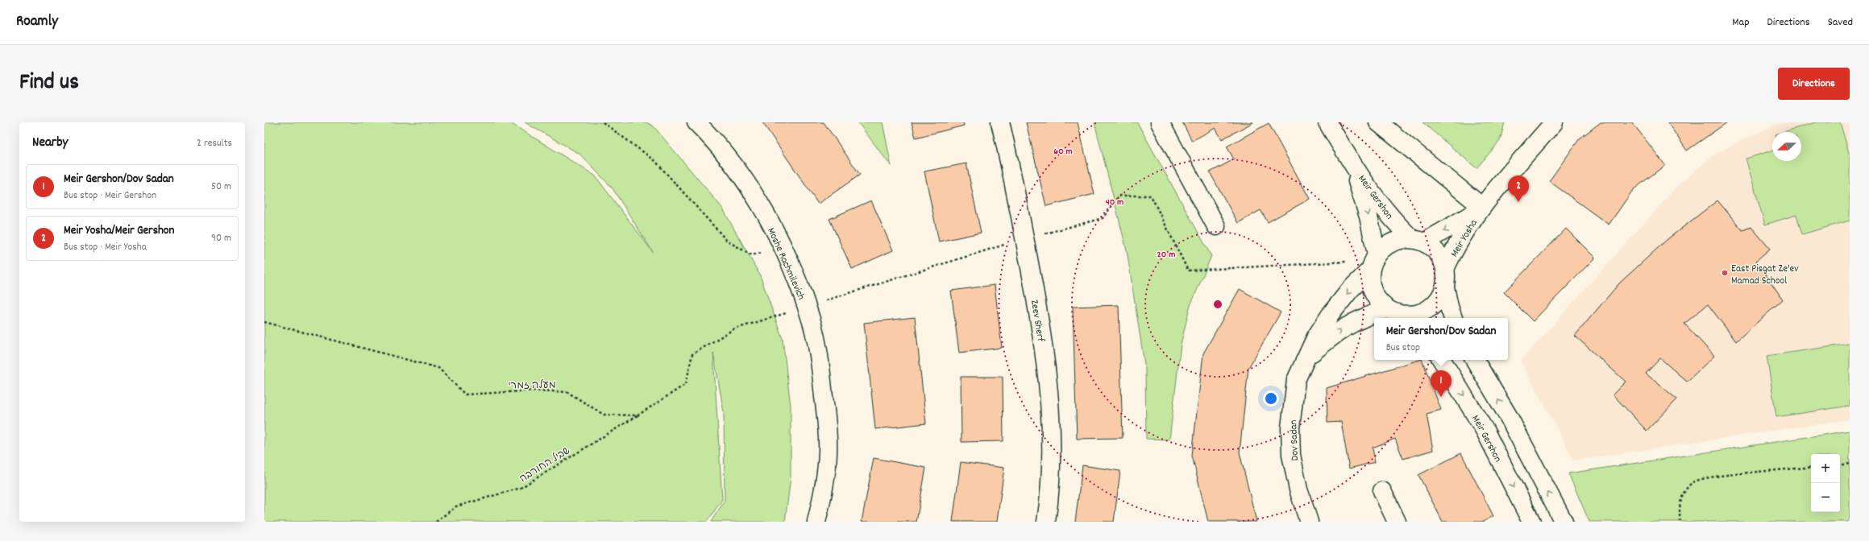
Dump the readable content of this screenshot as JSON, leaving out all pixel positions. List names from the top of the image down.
{
  "streets": {
    "street": [
      "Meir Gershon",
      "Meir Yosha",
      "Moshe Rachmilevich",
      "Zeev Sherf",
      "Dov Sadan"
    ],
    "path": ["מעלה זמרי", "שביל החורבה"]
  },
  "crossings": [
    ["Meir Gershon", "Meir Yosha"],
    ["Meir Gershon", "Dov Sadan"],
    ["Meir Yosha", "Dov Sadan"],
    ["מעלה זמרי", "שביל החורבה"]
  ],
  "places": ["East Pisgat Ze'ev Mamad School"],
  "north": "left",
  "page": {
    "header": "Roamly",
    "nav": ["Map", "Directions", "Saved"],
    "title": "Find us",
    "buttons": "Directions",
    "heading": ["Nearby", "2 results"],
    "list": [
      {
        "mark": "1",
        "name": "Meir Gershon/Dov Sadan",
        "note": "Bus stop · Meir Gershon",
        "value": "50 m"
      },
      {
        "mark": "2",
        "name": "Meir Yosha/Meir Gershon",
        "note": "Bus stop · Meir Yosha",
        "value": "90 m"
      }
    ],
    "pins": ["2", "1"],
    "popup": ["Meir Gershon/Dov Sadan", "Bus stop"],
    "map_buttons": ["+", "−"]
  },
  "rings": ["60 m", "40 m", "20 m"]
}
